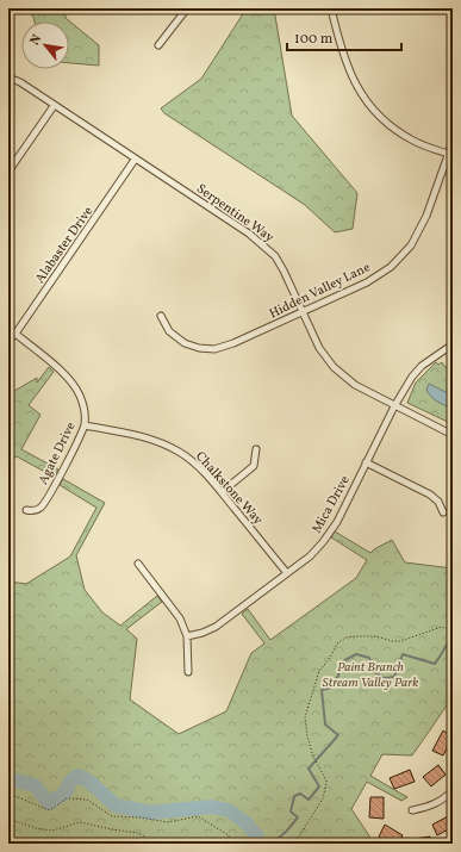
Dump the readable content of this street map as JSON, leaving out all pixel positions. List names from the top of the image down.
{
  "streets": {
    "street": [
      "Serpentine Way",
      "Alabaster Drive",
      "Hidden Valley Lane",
      "Agate Drive",
      "Chalkstone Way",
      "Mica Drive"
    ]
  },
  "crossings": [
    ["Serpentine Way", "Alabaster Drive"],
    ["Serpentine Way", "Hidden Valley Lane"],
    ["Serpentine Way", "Mica Drive"],
    ["Alabaster Drive", "Agate Drive"],
    ["Agate Drive", "Chalkstone Way"],
    ["Chalkstone Way", "Mica Drive"]
  ],
  "parks": ["Paint Branch Stream Valley Park"],
  "scale_bar": "100 m",
  "north": "top left"
}
